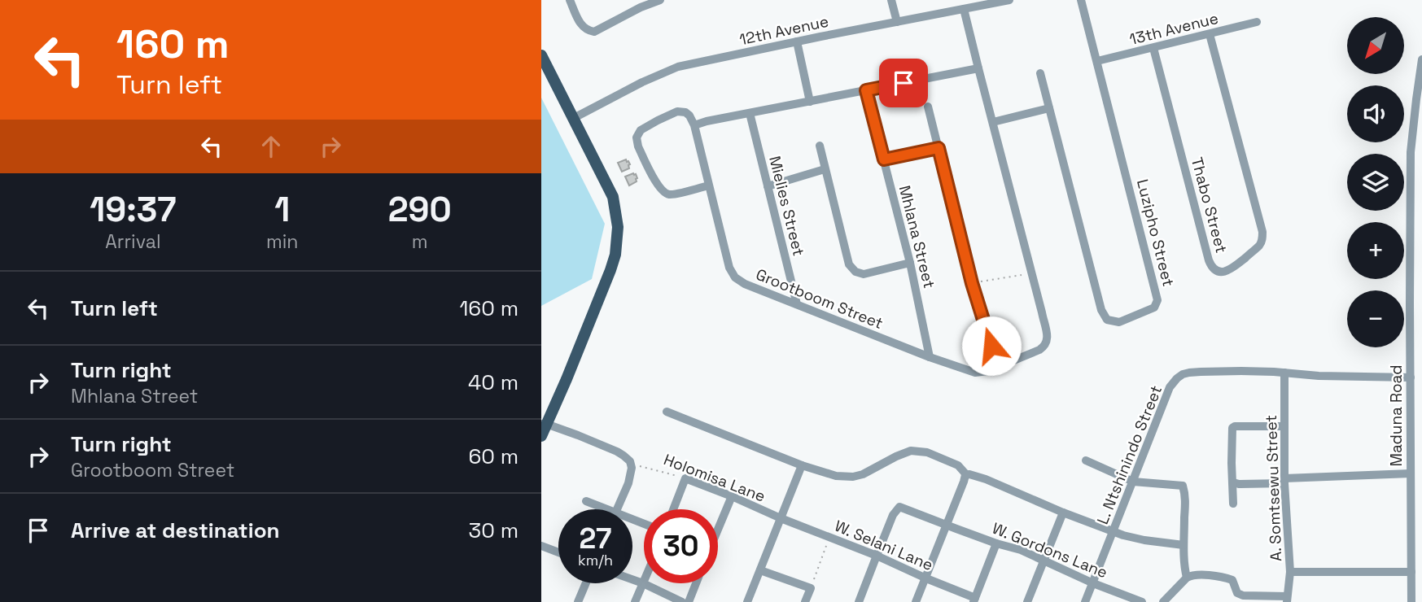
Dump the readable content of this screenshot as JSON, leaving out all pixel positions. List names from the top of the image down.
{
  "streets": {
    "street": [
      "13th Avenue",
      "12th Avenue",
      "Thabo Street",
      "Mielies Street",
      "Luzipho Street",
      "Mhlana Street",
      "Grootboom Street",
      "Maduna Road",
      "L. Ntshinindo Street",
      "Holomisa Lane",
      "A. Somtsewu Street",
      "W. Selani Lane",
      "W. Gordons Lane"
    ]
  },
  "crossings": [
    ["13th Avenue", "Thabo Street"],
    ["13th Avenue", "Luzipho Street"],
    ["12th Avenue", "Grootboom Street"],
    ["Mielies Street", "Grootboom Street"],
    ["Mhlana Street", "Grootboom Street"],
    ["Maduna Road", "L. Ntshinindo Street"],
    ["L. Ntshinindo Street", "A. Somtsewu Street"],
    ["L. Ntshinindo Street", "W. Gordons Lane"],
    ["Holomisa Lane", "W. Selani Lane"],
    ["W. Selani Lane", "W. Gordons Lane"]
  ],
  "north": "bottom left",
  "page": {
    "turn": ["160 m", "Turn left"],
    "map_buttons": ["+", "−"],
    "eta": [
      "19:37",
      "Arrival",
      "1",
      "min",
      "290",
      "m"
    ],
    "list": [
      {
        "name": "Turn left",
        "value": "160 m"
      },
      {
        "name": "Turn right",
        "note": "Mhlana Street",
        "value": "40 m"
      },
      {
        "name": "Turn right",
        "note": "Grootboom Street",
        "value": "60 m"
      },
      {
        "name": "Arrive at destination",
        "value": "30 m"
      }
    ],
    "speed": "27 km/h",
    "limit": "30"
  }
}
